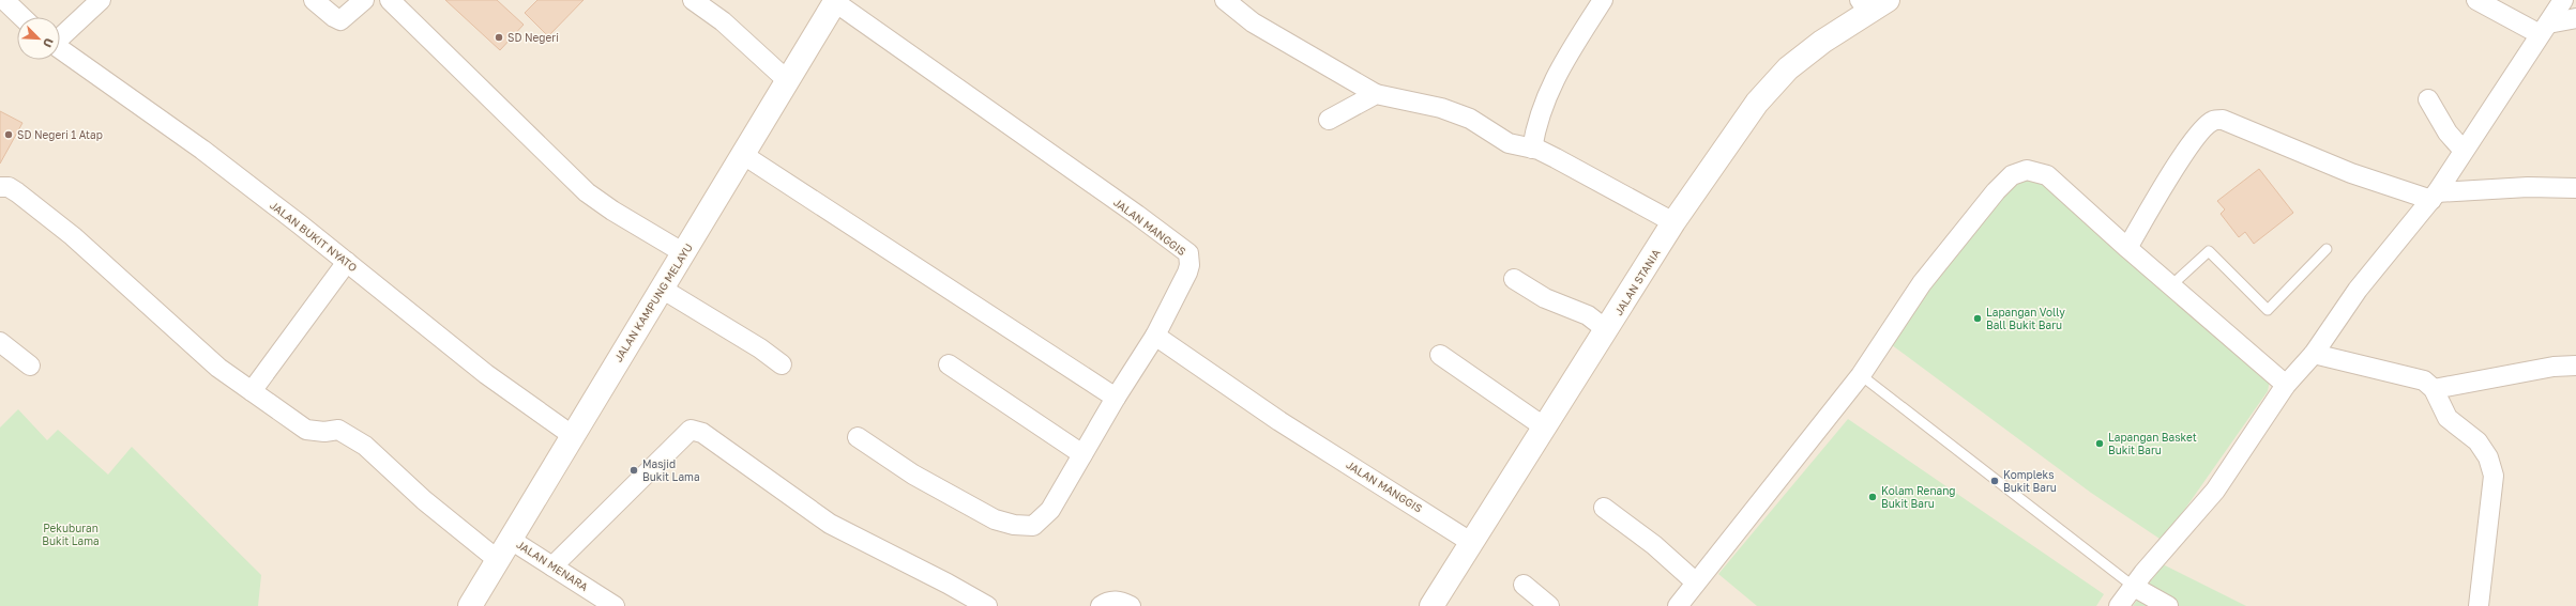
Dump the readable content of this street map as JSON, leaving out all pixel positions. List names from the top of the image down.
{
  "streets": {
    "street": [
      "JALAN MANGGIS",
      "JALAN BUKIT NYATO",
      "JALAN STANIA",
      "JALAN KAMPUNG MELAYU",
      "JALAN MENARA"
    ]
  },
  "crossings": [
    ["JALAN MANGGIS", "JALAN STANIA"],
    ["JALAN MANGGIS", "JALAN KAMPUNG MELAYU"],
    ["JALAN BUKIT NYATO", "JALAN KAMPUNG MELAYU"],
    ["JALAN KAMPUNG MELAYU", "JALAN MENARA"]
  ],
  "parks": ["Pekuburan Bukit Lama"],
  "places": [
    "SD Negeri",
    "SD Negeri 1 Atap",
    "Lapangan Volly Ball Bukit Baru",
    "Lapangan Basket Bukit Baru",
    "Masjid Bukit Lama",
    "Kompleks Bukit Baru",
    "Kolam Renang Bukit Baru"
  ],
  "north": "bottom right"
}
